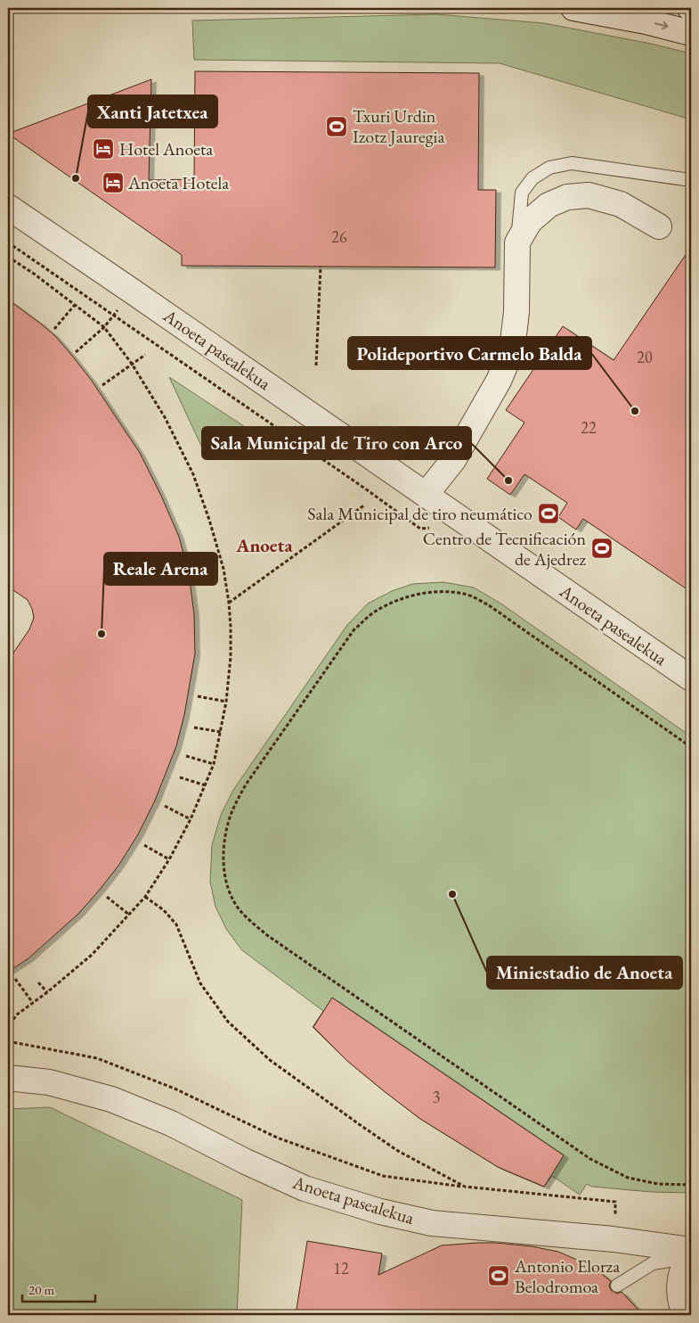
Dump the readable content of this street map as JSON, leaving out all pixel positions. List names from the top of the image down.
{
  "streets": {
    "street": ["Anoeta pasealekua"]
  },
  "districts": ["Anoeta"],
  "places": {
    "sports": [
      "Txuri Urdin Izotz Jauregia",
      "Sala Municipal de tiro neumático",
      "Centro de Tecnificación de Ajedrez",
      "Antonio Elorza Belodromoa"
    ],
    "hotel": ["Hotel Anoeta", "Anoeta Hotela"],
    "other": [
      "Xanti Jatetxea",
      "Polideportivo Carmelo Balda",
      "Sala Municipal de Tiro con Arco",
      "Reale Arena",
      "Miniestadio de Anoeta"
    ]
  },
  "house_numbers": [
    "26",
    "20",
    "22",
    "3",
    "12"
  ],
  "scale_bar": "20 m"
}
